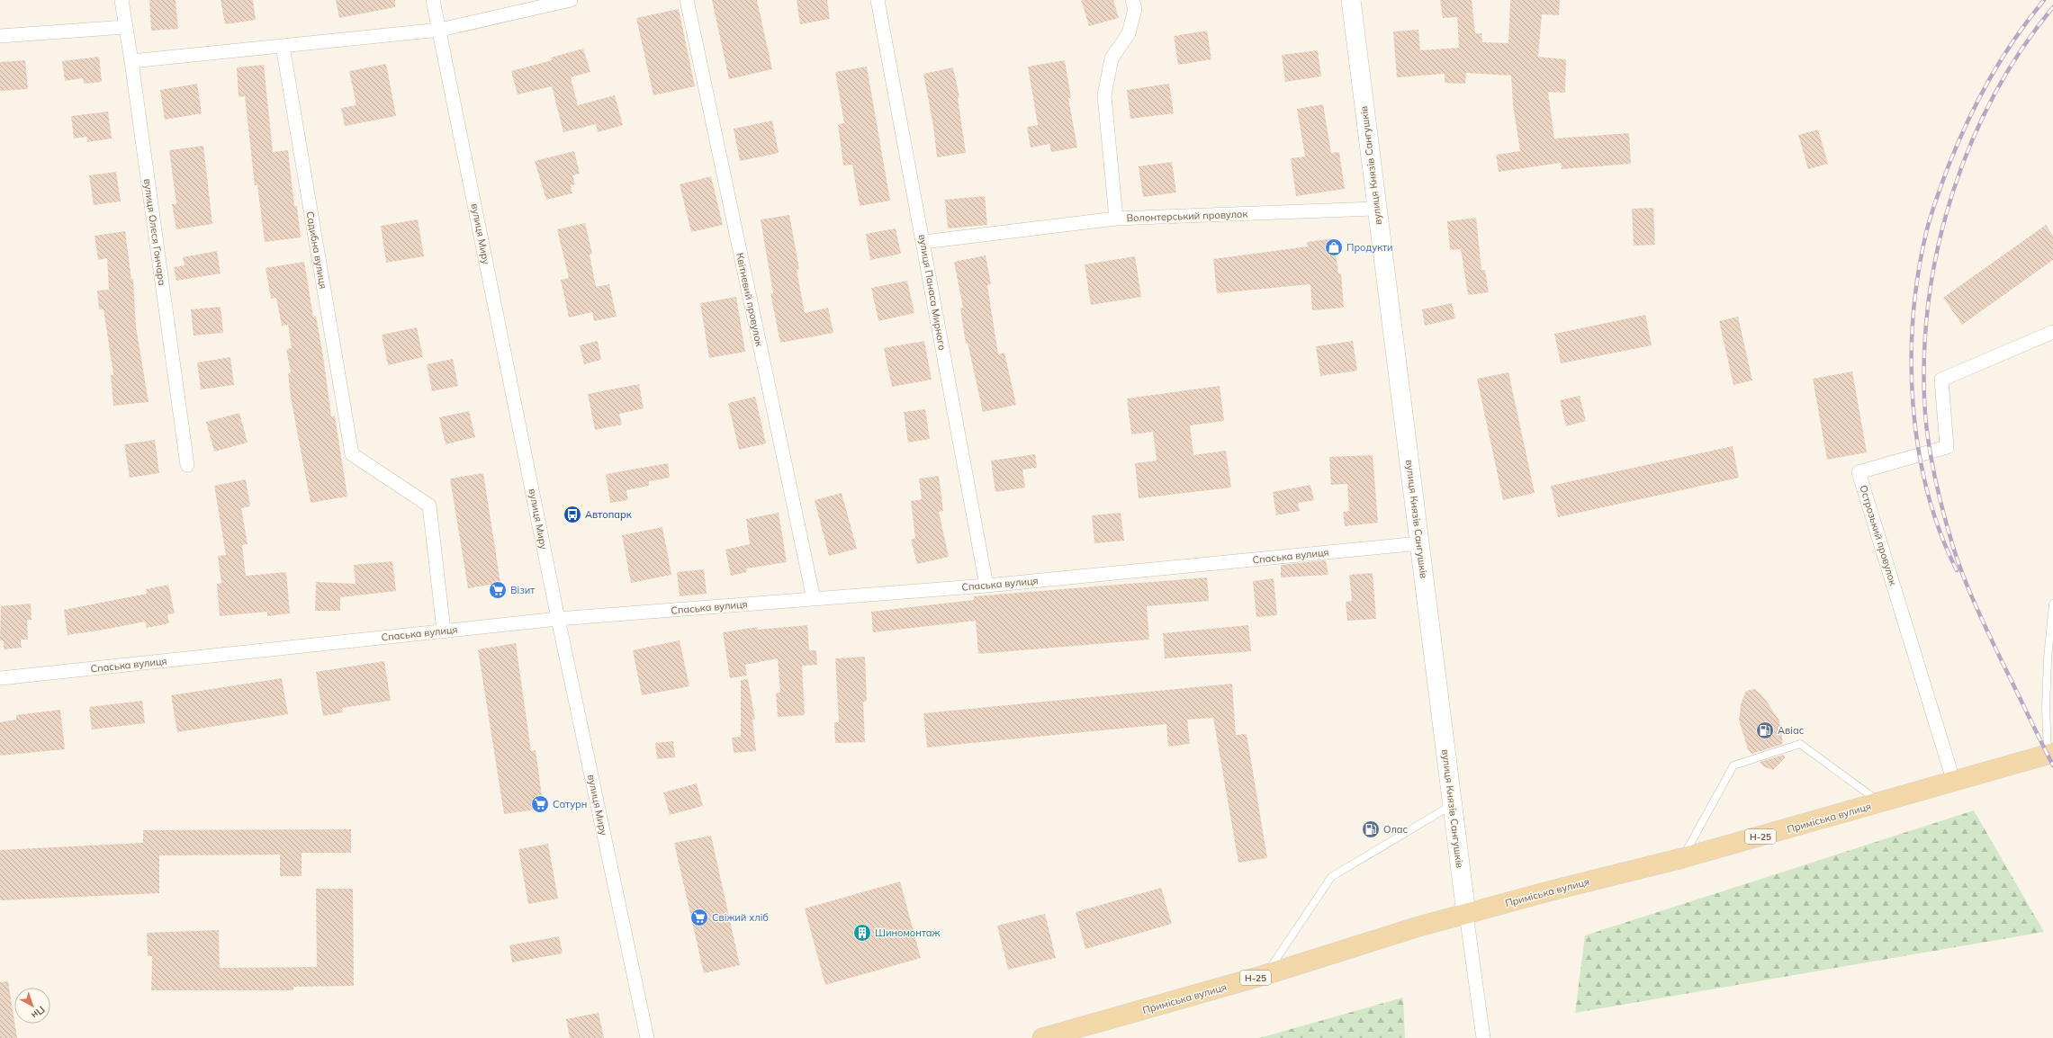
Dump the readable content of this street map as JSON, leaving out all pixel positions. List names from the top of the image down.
{
  "streets": {
    "main road": ["вулиця Князів Сангушків", "Приміська вулиця", "Н-25"],
    "street": [
      "Волонтерський провулок",
      "вулиця Олеся Гончара",
      "вулиця Миру",
      "Садибна вулиця",
      "вулиця Панаса Мирного",
      "Квітневий провулок",
      "Острозький провулок",
      "Спаська вулиця"
    ]
  },
  "crossings": [
    ["вулиця Князів Сангушків", "Волонтерський провулок"],
    ["вулиця Князів Сангушків", "Спаська вулиця"],
    ["вулиця Князів Сангушків", "Приміська вулиця"],
    ["вулиця Миру", "Спаська вулиця"],
    ["Садибна вулиця", "Спаська вулиця"],
    ["вулиця Панаса Мирного", "Спаська вулиця"],
    ["Квітневий провулок", "Спаська вулиця"],
    ["Острозький провулок", "Приміська вулиця"]
  ],
  "places": {
    "shop": ["Продукти"],
    "bus stop": ["Автопарк"],
    "supermarket": ["Візит", "Сатурн", "Свіжий хліб"],
    "fuel station": ["Авіас", "Олас"],
    "building": ["Шиномонтаж"]
  },
  "north": "bottom right"
}
